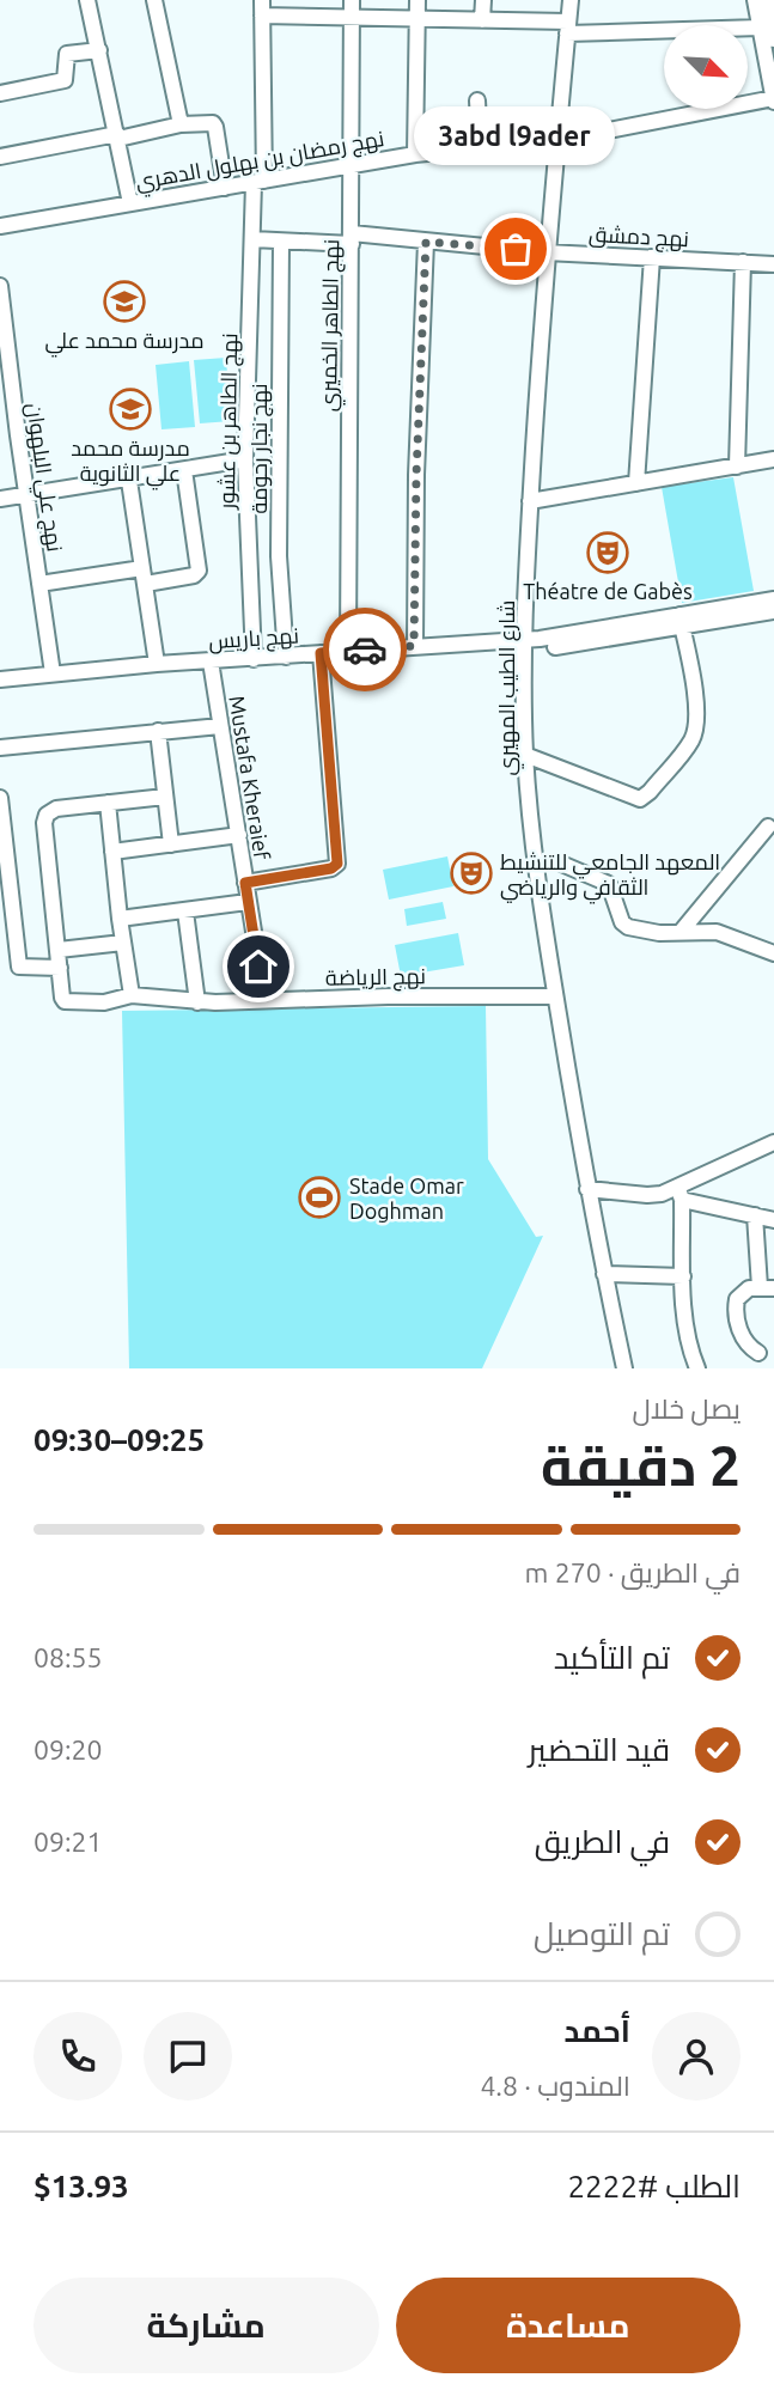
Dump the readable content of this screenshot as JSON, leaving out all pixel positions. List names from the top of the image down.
{
  "streets": {
    "street": [
      "نهج رمضان بن بهلول الدهري",
      "نهج دمشق",
      "نهج الطاهر الخميري",
      "نهج الطاهر بن عشور",
      "نهج نجار رحومة",
      "نهج علي البلهوان",
      "نهج باريس",
      "شارع الطيب المهيري",
      "Mustafa Kheraief",
      "نهج الرياضة"
    ]
  },
  "crossings": [
    ["نهج رمضان بن بهلول الدهري", "نهج الطاهر الخميري"],
    ["نهج رمضان بن بهلول الدهري", "نهج الطاهر بن عشور"],
    ["نهج رمضان بن بهلول الدهري", "شارع الطيب المهيري"],
    ["نهج دمشق", "نهج الطاهر الخميري"],
    ["نهج دمشق", "نهج الطاهر بن عشور"],
    ["نهج دمشق", "نهج نجار رحومة"],
    ["نهج دمشق", "شارع الطيب المهيري"],
    ["نهج الطاهر الخميري", "نهج باريس"],
    ["نهج الطاهر بن عشور", "نهج باريس"],
    ["نهج نجار رحومة", "نهج باريس"],
    ["نهج علي البلهوان", "نهج باريس"],
    ["نهج باريس", "شارع الطيب المهيري"],
    ["نهج باريس", "Mustafa Kheraief"],
    ["شارع الطيب المهيري", "نهج الرياضة"],
    ["Mustafa Kheraief", "نهج الرياضة"]
  ],
  "places": {
    "other": ["3abd l9ader"],
    "school or university": ["مدرسة محمد علي", "مدرسة محمد علي الثانوية"],
    "theatre": ["Théatre de Gabès", "المعهد الجامعي للتنشيط الثقافي والرياضي"],
    "sports": ["Stade Omar Doghman"]
  },
  "north": "bottom right",
  "page": {
    "bubble": "3abd l9ader",
    "heading": ["2 دقيقة", "يصل خلال", "09:25–09:30"],
    "panel": [
      "أحمد",
      "المندوب · 4.8",
      "الطلب #2222",
      "$13.93"
    ],
    "bar": "في الطريق · 270 m",
    "list": [
      ["تم التأكيد", "08:55"],
      ["قيد التحضير", "09:20"],
      ["في الطريق", "09:21"],
      "تم التوصيل"
    ],
    "buttons": ["مساعدة", "مشاركة"]
  }
}
